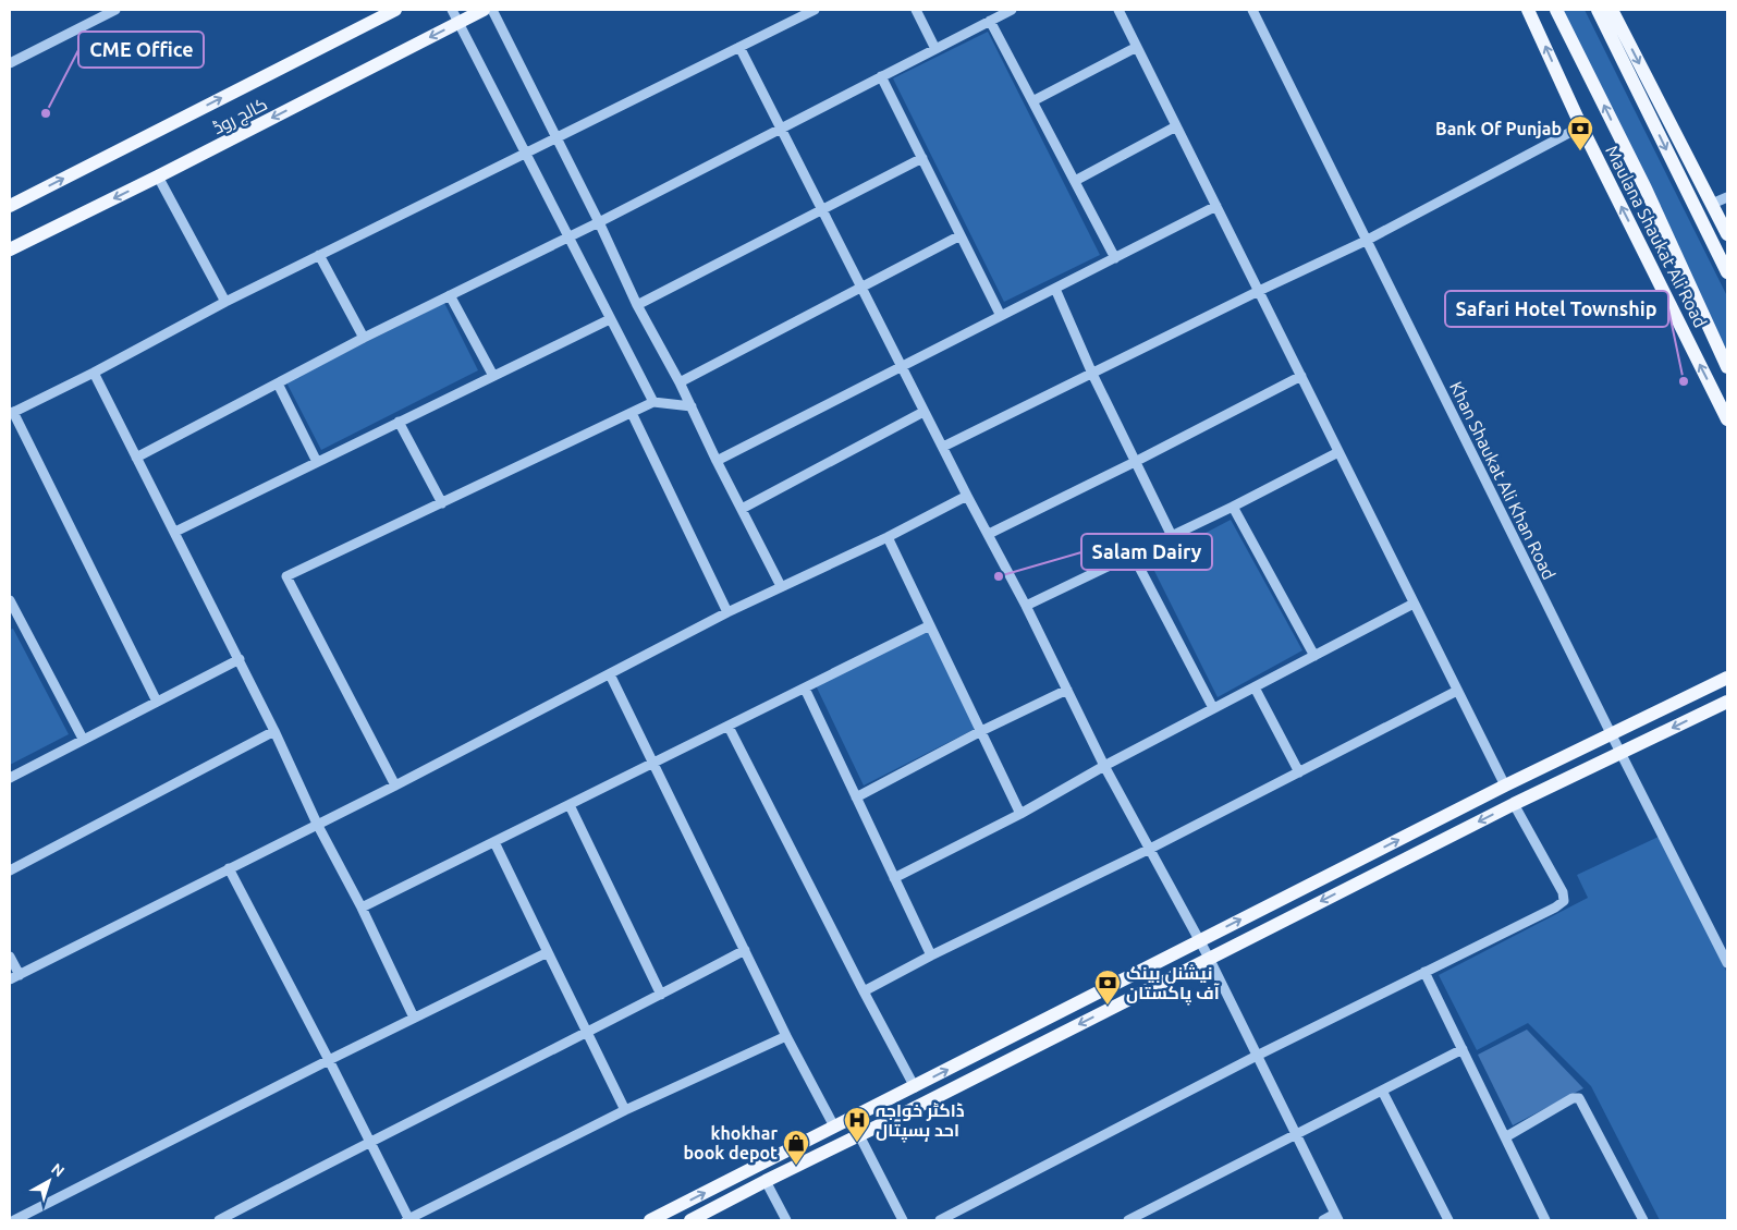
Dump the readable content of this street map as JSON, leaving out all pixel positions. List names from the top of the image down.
{
  "streets": {
    "main road": ["کالج روڈ", "Maulana Shaukat Ali Road"],
    "street": ["Khan Shaukat Ali Khan Road"]
  },
  "places": {
    "other": ["CME Office", "Safari Hotel Township", "Salam Dairy"],
    "bank": ["Bank Of Punjab", "نیشنل بینک آف پاکستان"],
    "hospital": ["ڈاکٹر خواجہ احد ہسپتال"],
    "shop": ["khokhar book depot"]
  },
  "north": "top right"
}
